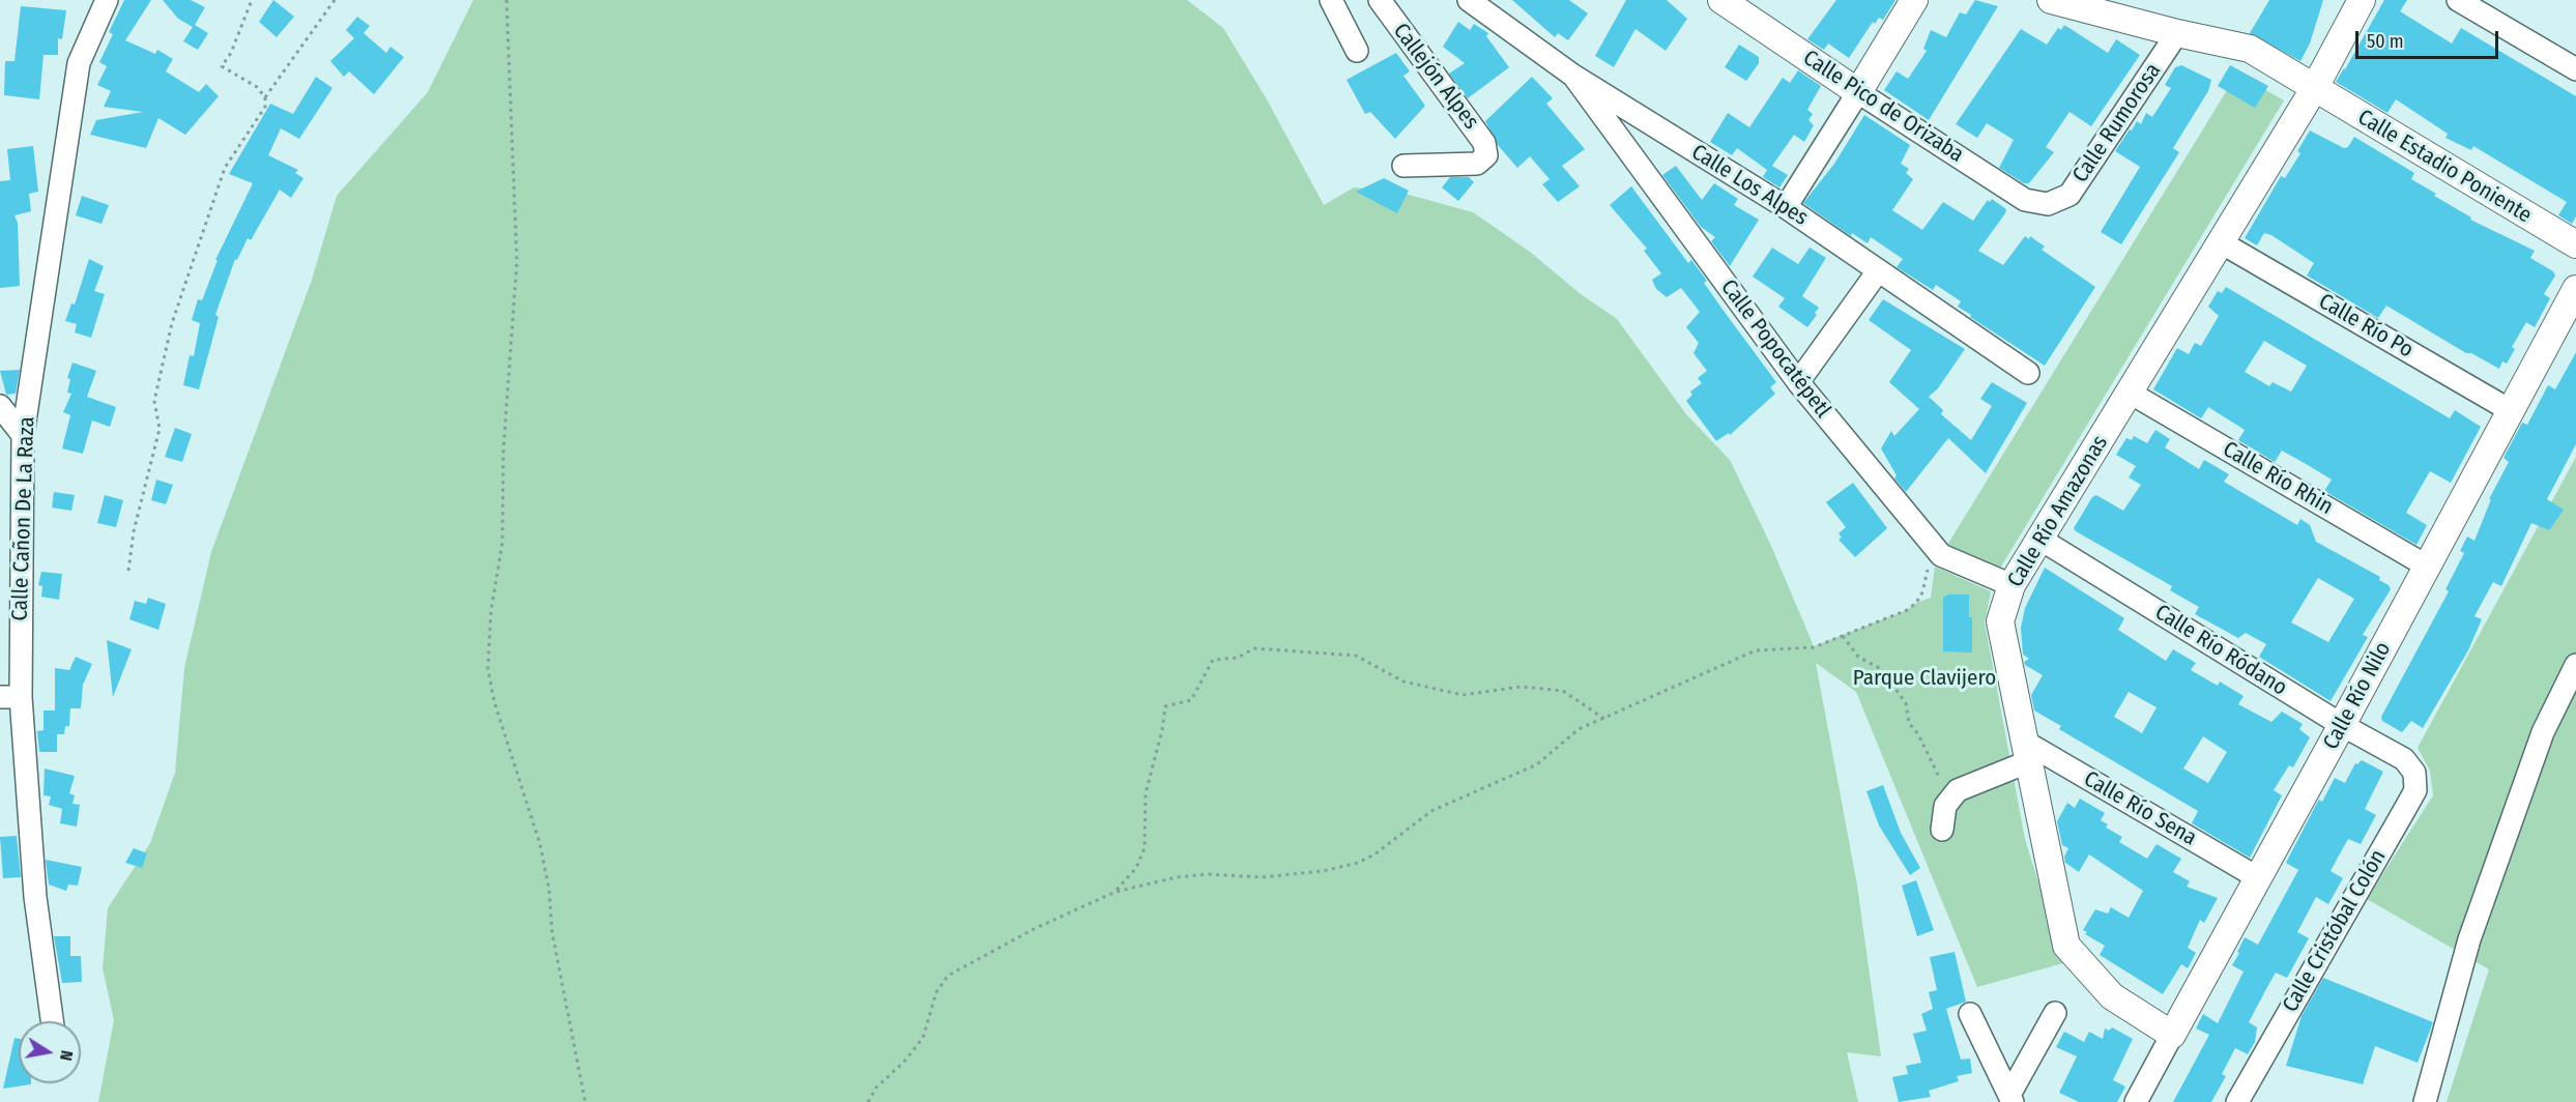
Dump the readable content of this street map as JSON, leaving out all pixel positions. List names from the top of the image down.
{
  "streets": {
    "street": [
      "Callejón Alpes",
      "Calle Pico de Orizaba",
      "Calle Rumorosa",
      "Calle Estadio Poniente",
      "Calle Los Alpes",
      "Calle Río Po",
      "Calle Popocatépetl",
      "Calle Río Rhin",
      "Calle Río Amazonas",
      "Calle Cañon De La Raza",
      "Calle Río Ródano",
      "Calle Río Nilo",
      "Calle Río Sena",
      "Calle Cristóbal Colón"
    ]
  },
  "crossings": [
    ["Calle Pico de Orizaba", "Calle Rumorosa"],
    ["Calle Rumorosa", "Calle Estadio Poniente"],
    ["Calle Estadio Poniente", "Calle Río Amazonas"],
    ["Calle Los Alpes", "Calle Popocatépetl"],
    ["Calle Río Po", "Calle Río Amazonas"],
    ["Calle Río Po", "Calle Río Nilo"],
    ["Calle Popocatépetl", "Calle Río Amazonas"],
    ["Calle Río Rhin", "Calle Río Amazonas"],
    ["Calle Río Rhin", "Calle Río Nilo"],
    ["Calle Río Amazonas", "Calle Río Ródano"],
    ["Calle Río Amazonas", "Calle Río Nilo"],
    ["Calle Río Amazonas", "Calle Río Sena"],
    ["Calle Río Ródano", "Calle Río Nilo"],
    ["Calle Río Ródano", "Calle Cristóbal Colón"],
    ["Calle Río Nilo", "Calle Río Sena"]
  ],
  "parks": ["Parque Clavijero"],
  "scale_bar": "50 m",
  "north": "right"
}
